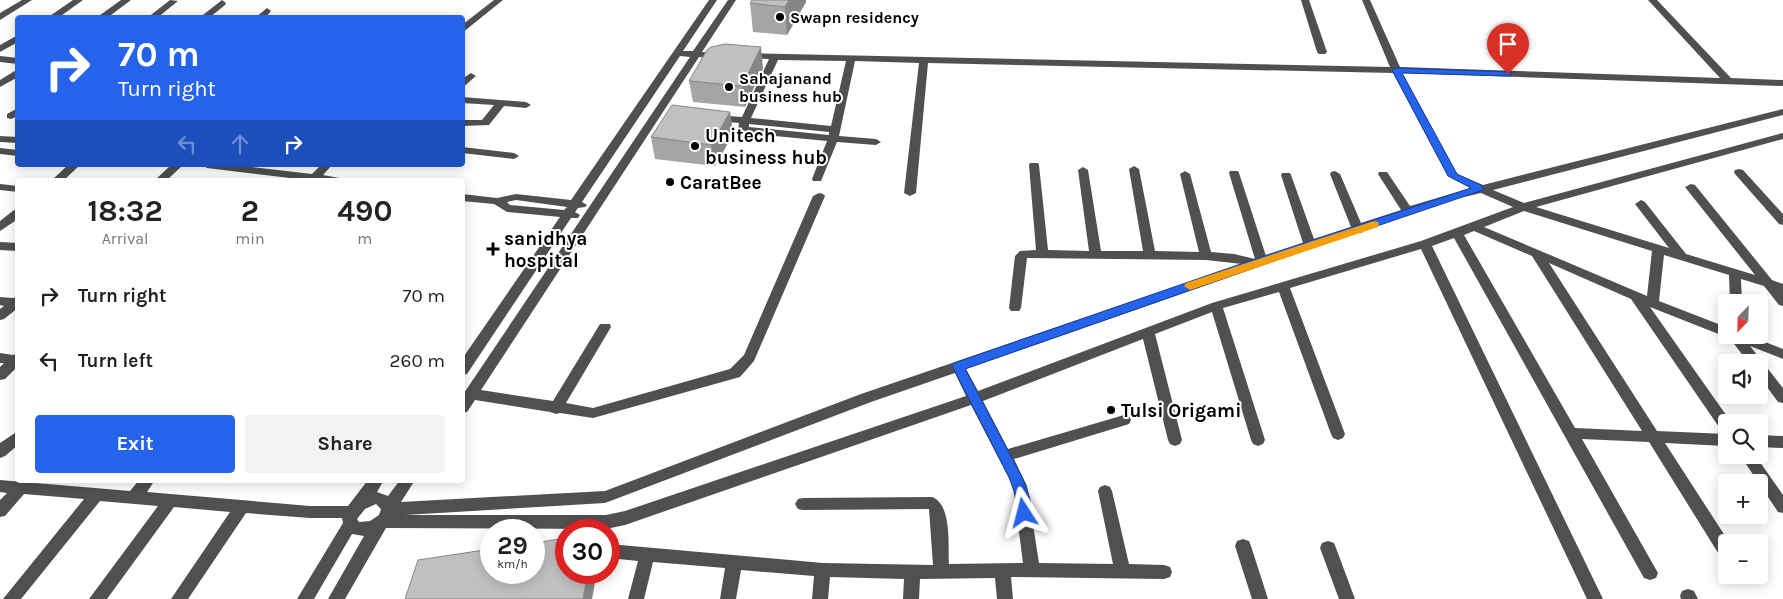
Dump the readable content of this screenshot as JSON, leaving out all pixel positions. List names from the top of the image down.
{
  "places": {
    "other": [
      "Swapn residency",
      "Sahajanand business hub",
      "Unitech business hub",
      "CaratBee",
      "Tulsi Origami"
    ],
    "health": ["sanidhya hospital"]
  },
  "north": "bottom left",
  "page": {
    "turn": ["70 m", "Turn right"],
    "eta": [
      "18:32",
      "Arrival",
      "2",
      "min",
      "490",
      "m"
    ],
    "list": [
      {
        "name": "Turn right",
        "value": "70 m"
      },
      {
        "name": "Turn left",
        "value": "260 m"
      }
    ],
    "map_buttons": ["+", "−"],
    "buttons": ["Exit", "Share"],
    "speed": "29 km/h",
    "limit": "30"
  }
}
